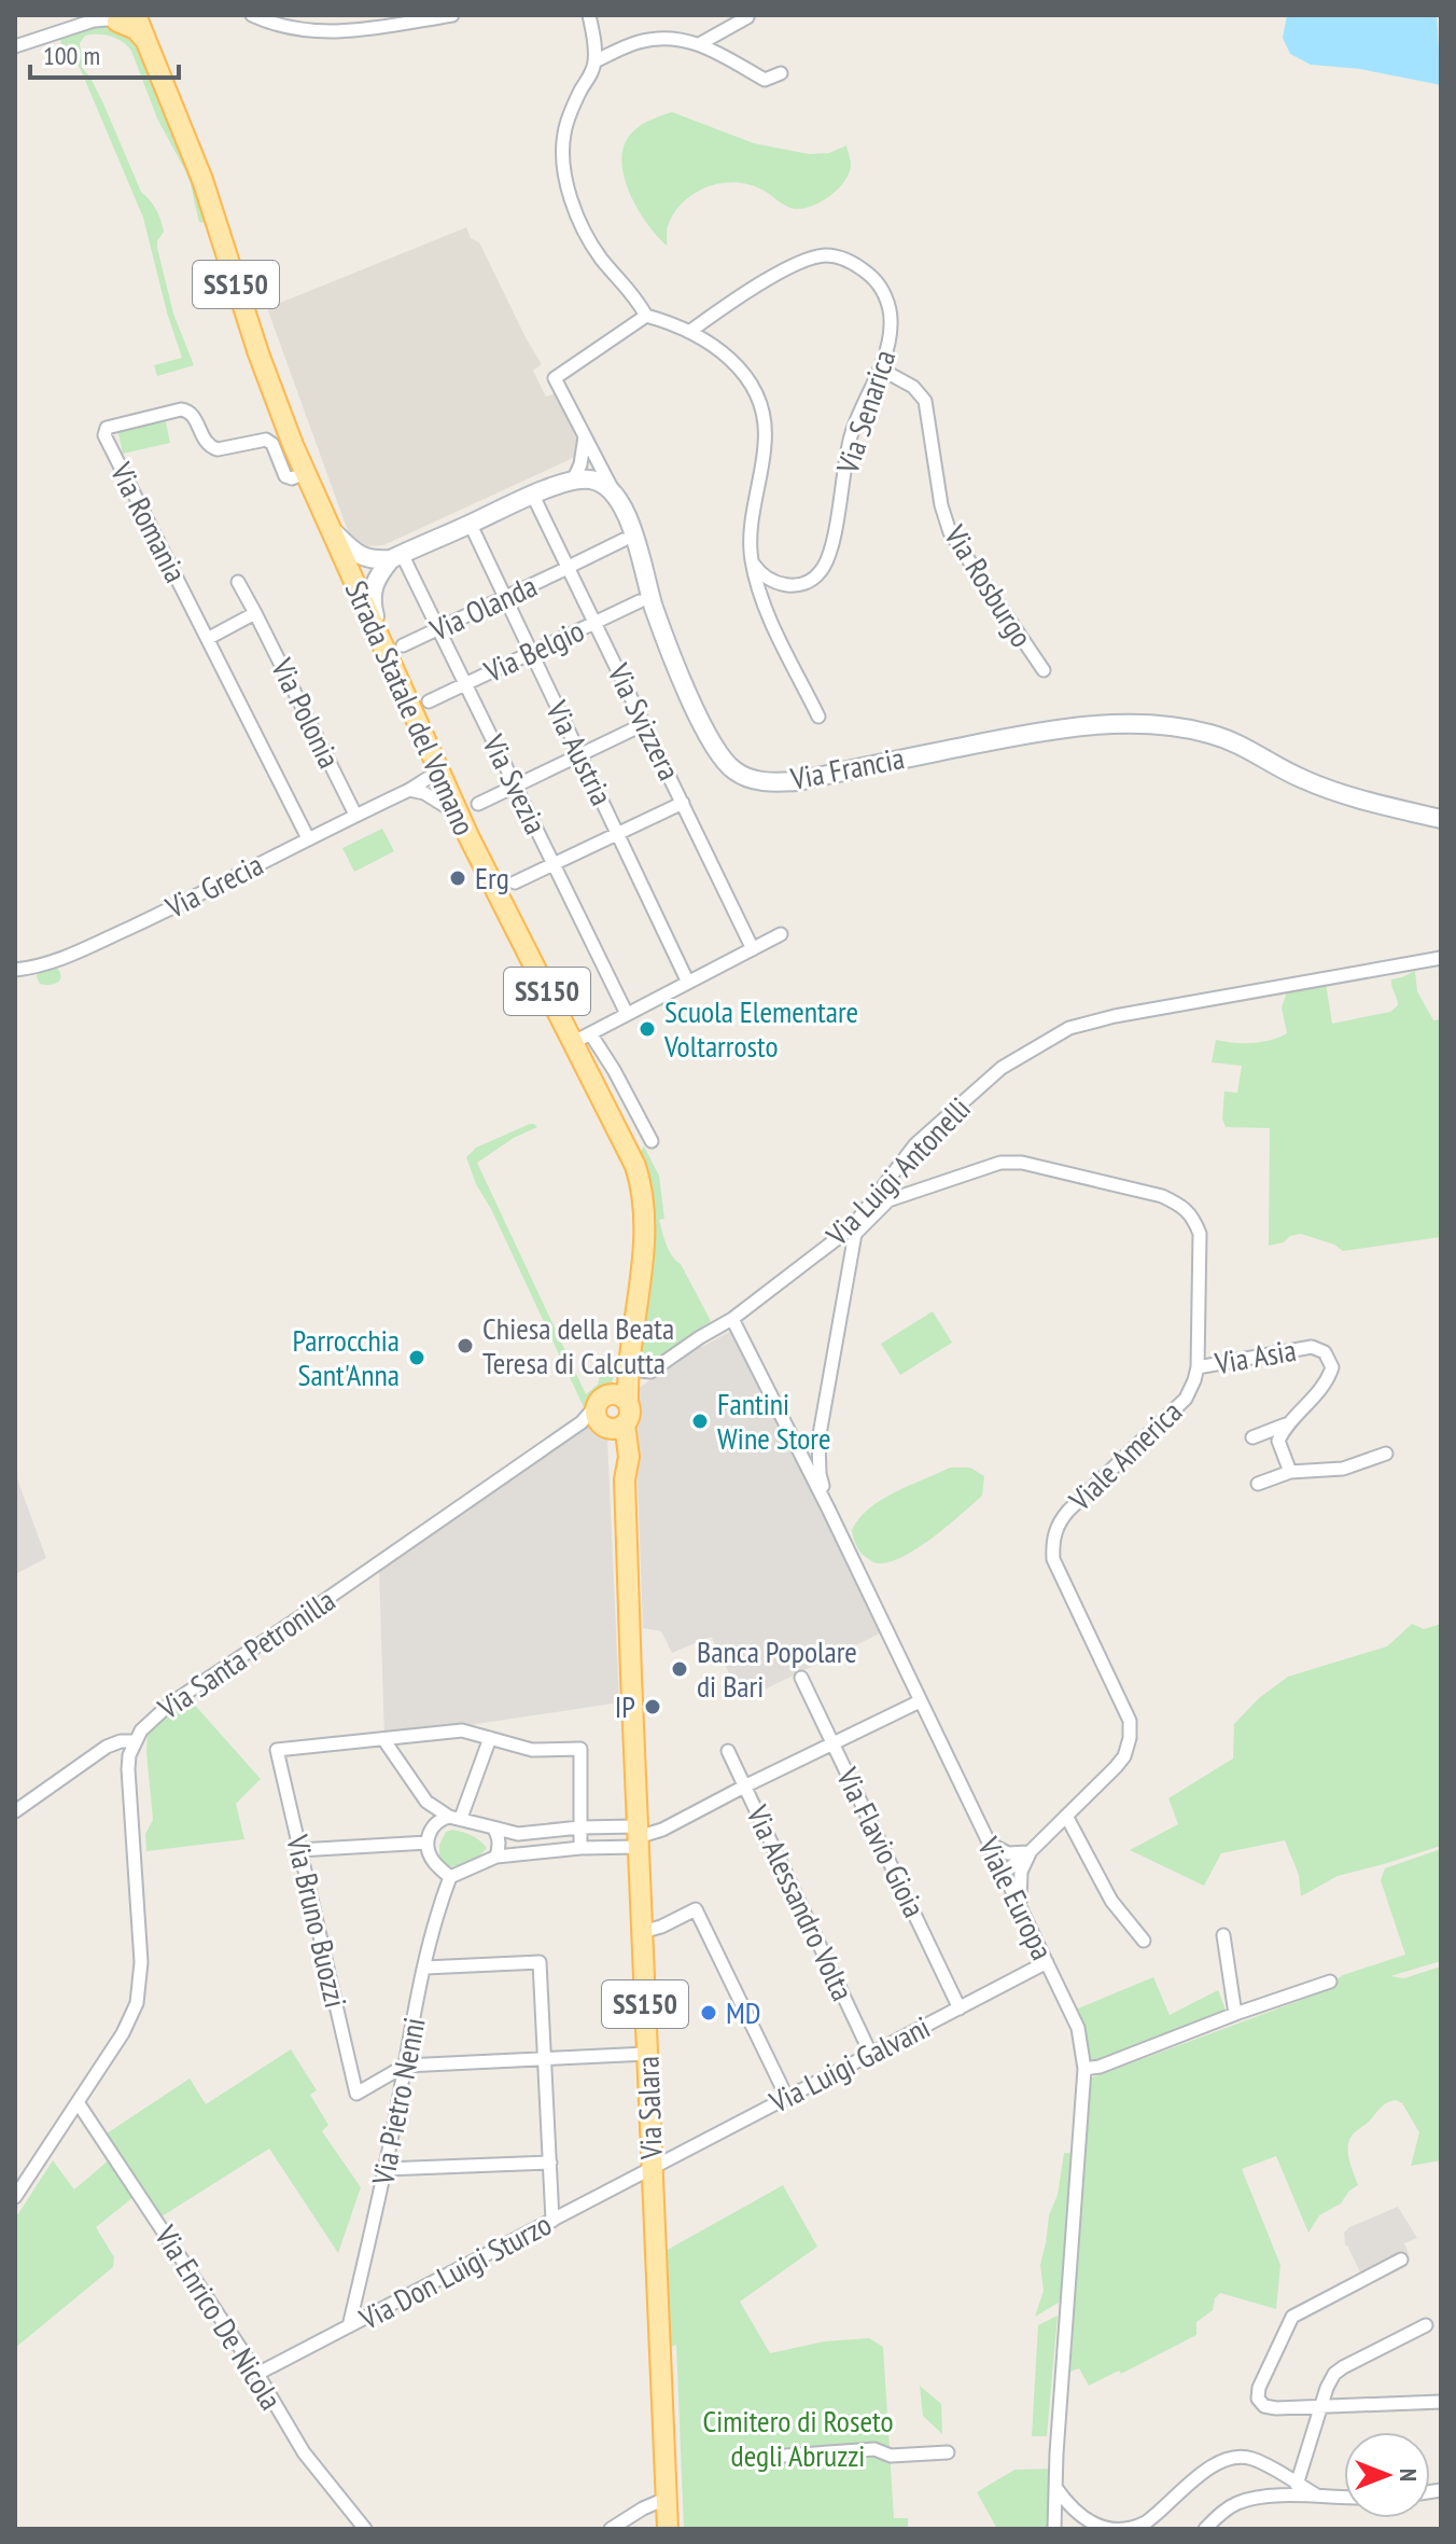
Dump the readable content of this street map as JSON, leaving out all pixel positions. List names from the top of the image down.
{
  "streets": {
    "main road": [
      "SS150",
      "Strada Statale del Vomano",
      "Via Francia",
      "Via Salara"
    ],
    "street": [
      "Via Senarica",
      "Via Romania",
      "Via Rosburgo",
      "Via Olanda",
      "Via Belgio",
      "Via Polonia",
      "Via Svizzera",
      "Via Austria",
      "Via Svezia",
      "Via Grecia",
      "Via Luigi Antonelli",
      "Via Asia",
      "Viale America",
      "Via Santa Petronilla",
      "Via Flavio Gioia",
      "Viale Europa",
      "Via Alessandro Volta",
      "Via Bruno Buozzi",
      "Via Luigi Galvani",
      "Via Pietro Nenni",
      "Via Don Luigi Sturzo",
      "Via Enrico De Nicola"
    ]
  },
  "crossings": [
    ["Via Senarica", "Via Rosburgo"],
    ["Via Romania", "Strada Statale del Vomano"],
    ["Via Romania", "Via Grecia"],
    ["Via Olanda", "Via Svizzera"],
    ["Via Olanda", "Via Austria"],
    ["Via Olanda", "Via Svezia"],
    ["Via Belgio", "Via Svizzera"],
    ["Via Belgio", "Via Austria"],
    ["Via Belgio", "Via Svezia"],
    ["Strada Statale del Vomano", "Via Grecia"],
    ["Strada Statale del Vomano", "Via Luigi Antonelli"],
    ["Strada Statale del Vomano", "Via Santa Petronilla"],
    ["Strada Statale del Vomano", "Via Salara"],
    ["Via Polonia", "Via Grecia"],
    ["Via Luigi Antonelli", "Viale America"],
    ["Via Luigi Antonelli", "Viale Europa"],
    ["Via Asia", "Viale America"],
    ["Viale America", "Viale Europa"],
    ["Via Santa Petronilla", "Via Salara"],
    ["Via Santa Petronilla", "Via Enrico De Nicola"],
    ["Via Flavio Gioia", "Via Luigi Galvani"],
    ["Viale Europa", "Via Luigi Galvani"],
    ["Via Alessandro Volta", "Via Luigi Galvani"],
    ["Via Bruno Buozzi", "Via Pietro Nenni"],
    ["Via Luigi Galvani", "Via Salara"],
    ["Via Luigi Galvani", "Via Don Luigi Sturzo"],
    ["Via Pietro Nenni", "Via Don Luigi Sturzo"],
    ["Via Salara", "Via Don Luigi Sturzo"],
    ["Via Don Luigi Sturzo", "Via Enrico De Nicola"]
  ],
  "parks": ["Cimitero di Roseto degli Abruzzi"],
  "places": [
    "Erg",
    "Scuola Elementare Voltarrosto",
    "Chiesa della Beata Teresa di Calcutta",
    "Parrocchia Sant'Anna",
    "Fantini Wine Store",
    "Banca Popolare di Bari",
    "IP",
    "MD"
  ],
  "scale_bar": "100 m",
  "north": "right"
}
